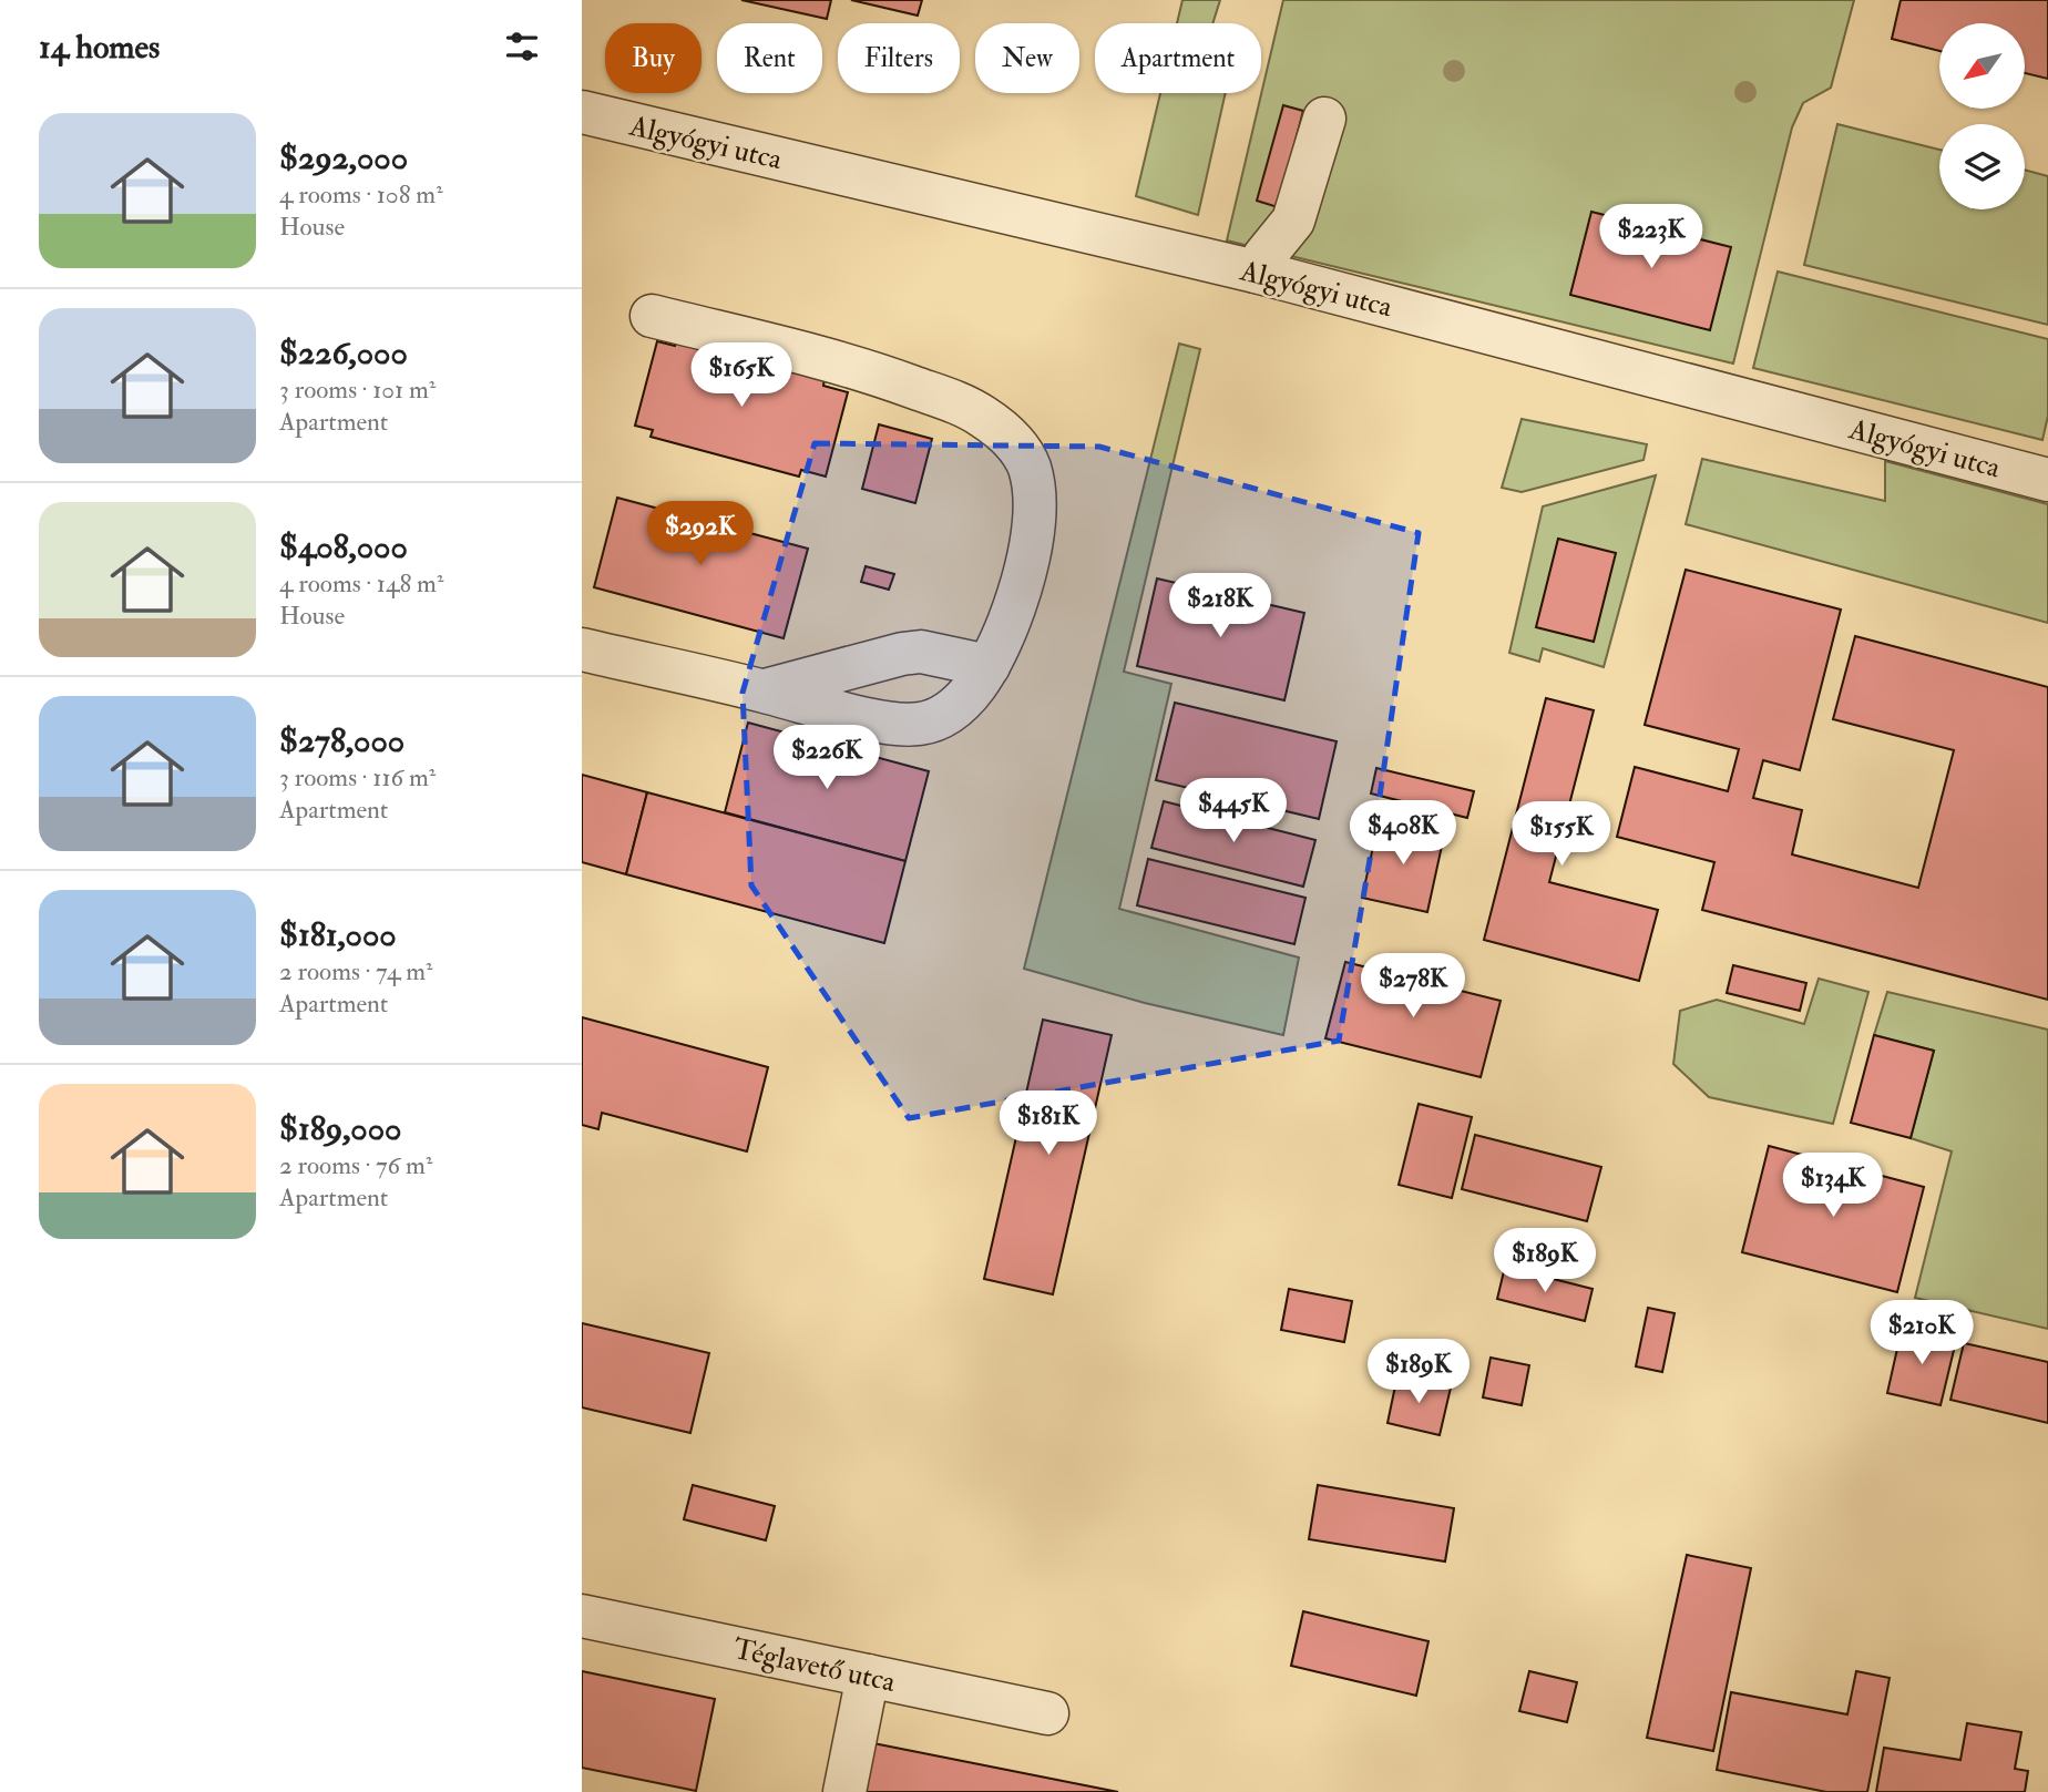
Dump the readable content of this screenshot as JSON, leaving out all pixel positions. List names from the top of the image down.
{
  "streets": {
    "street": ["Algyógyi utca", "Téglavető utca"]
  },
  "north": "bottom left",
  "page": {
    "heading": "14 homes",
    "chip": [
      "Buy",
      "Rent",
      "Filters",
      "New",
      "Apartment"
    ],
    "list": [
      {
        "name": "$292,000",
        "note": "4 rooms · 108 m² · House"
      },
      {
        "name": "$226,000",
        "note": "3 rooms · 101 m² · Apartment"
      },
      {
        "name": "$408,000",
        "note": "4 rooms · 148 m² · House"
      },
      {
        "name": "$278,000",
        "note": "3 rooms · 116 m² · Apartment"
      },
      {
        "name": "$181,000",
        "note": "2 rooms · 74 m² · Apartment"
      },
      {
        "name": "$189,000",
        "note": "2 rooms · 76 m² · Apartment"
      }
    ],
    "price": [
      "$223K",
      "$165K",
      "$292K",
      "$218K",
      "$226K",
      "$445K",
      "$408K",
      "$155K",
      "$278K",
      "$181K",
      "$134K",
      "$189K",
      "$210K",
      "$189K"
    ]
  }
}
